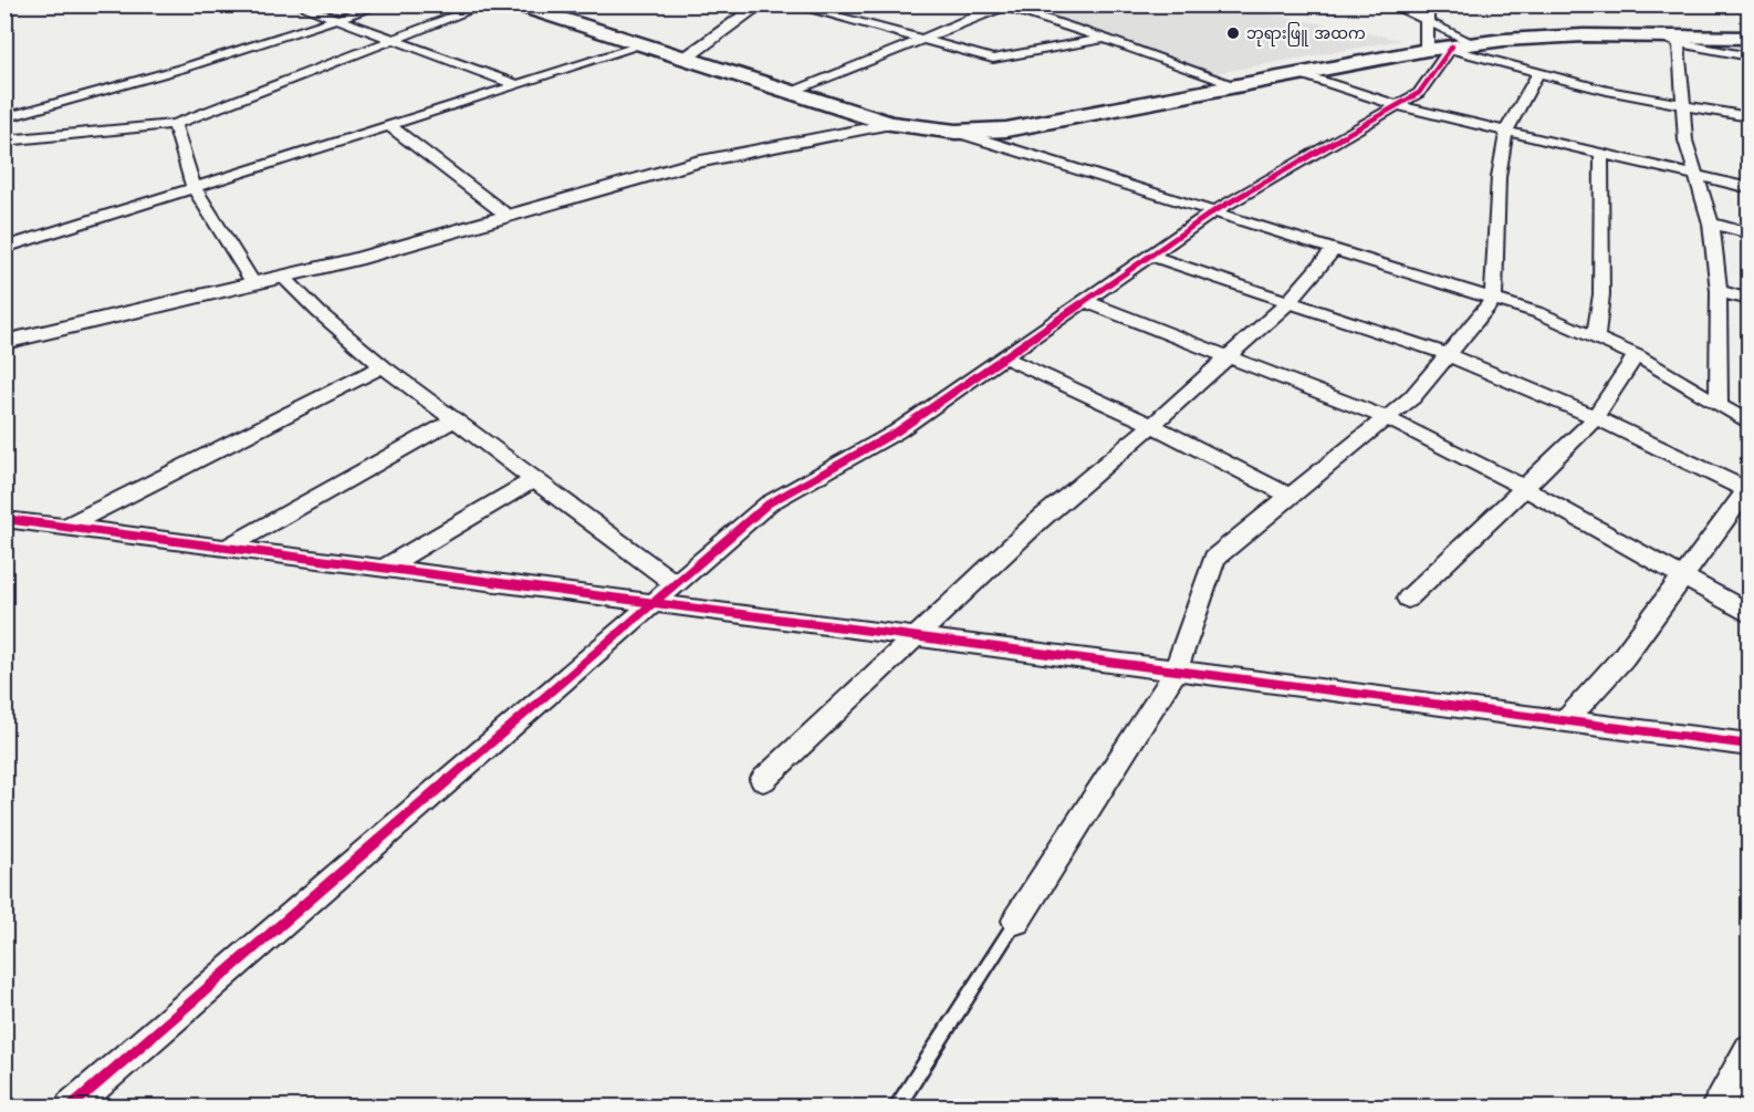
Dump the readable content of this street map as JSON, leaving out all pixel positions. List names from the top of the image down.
{
  "places": ["ဘုရားဖြူ အထက"]
}
